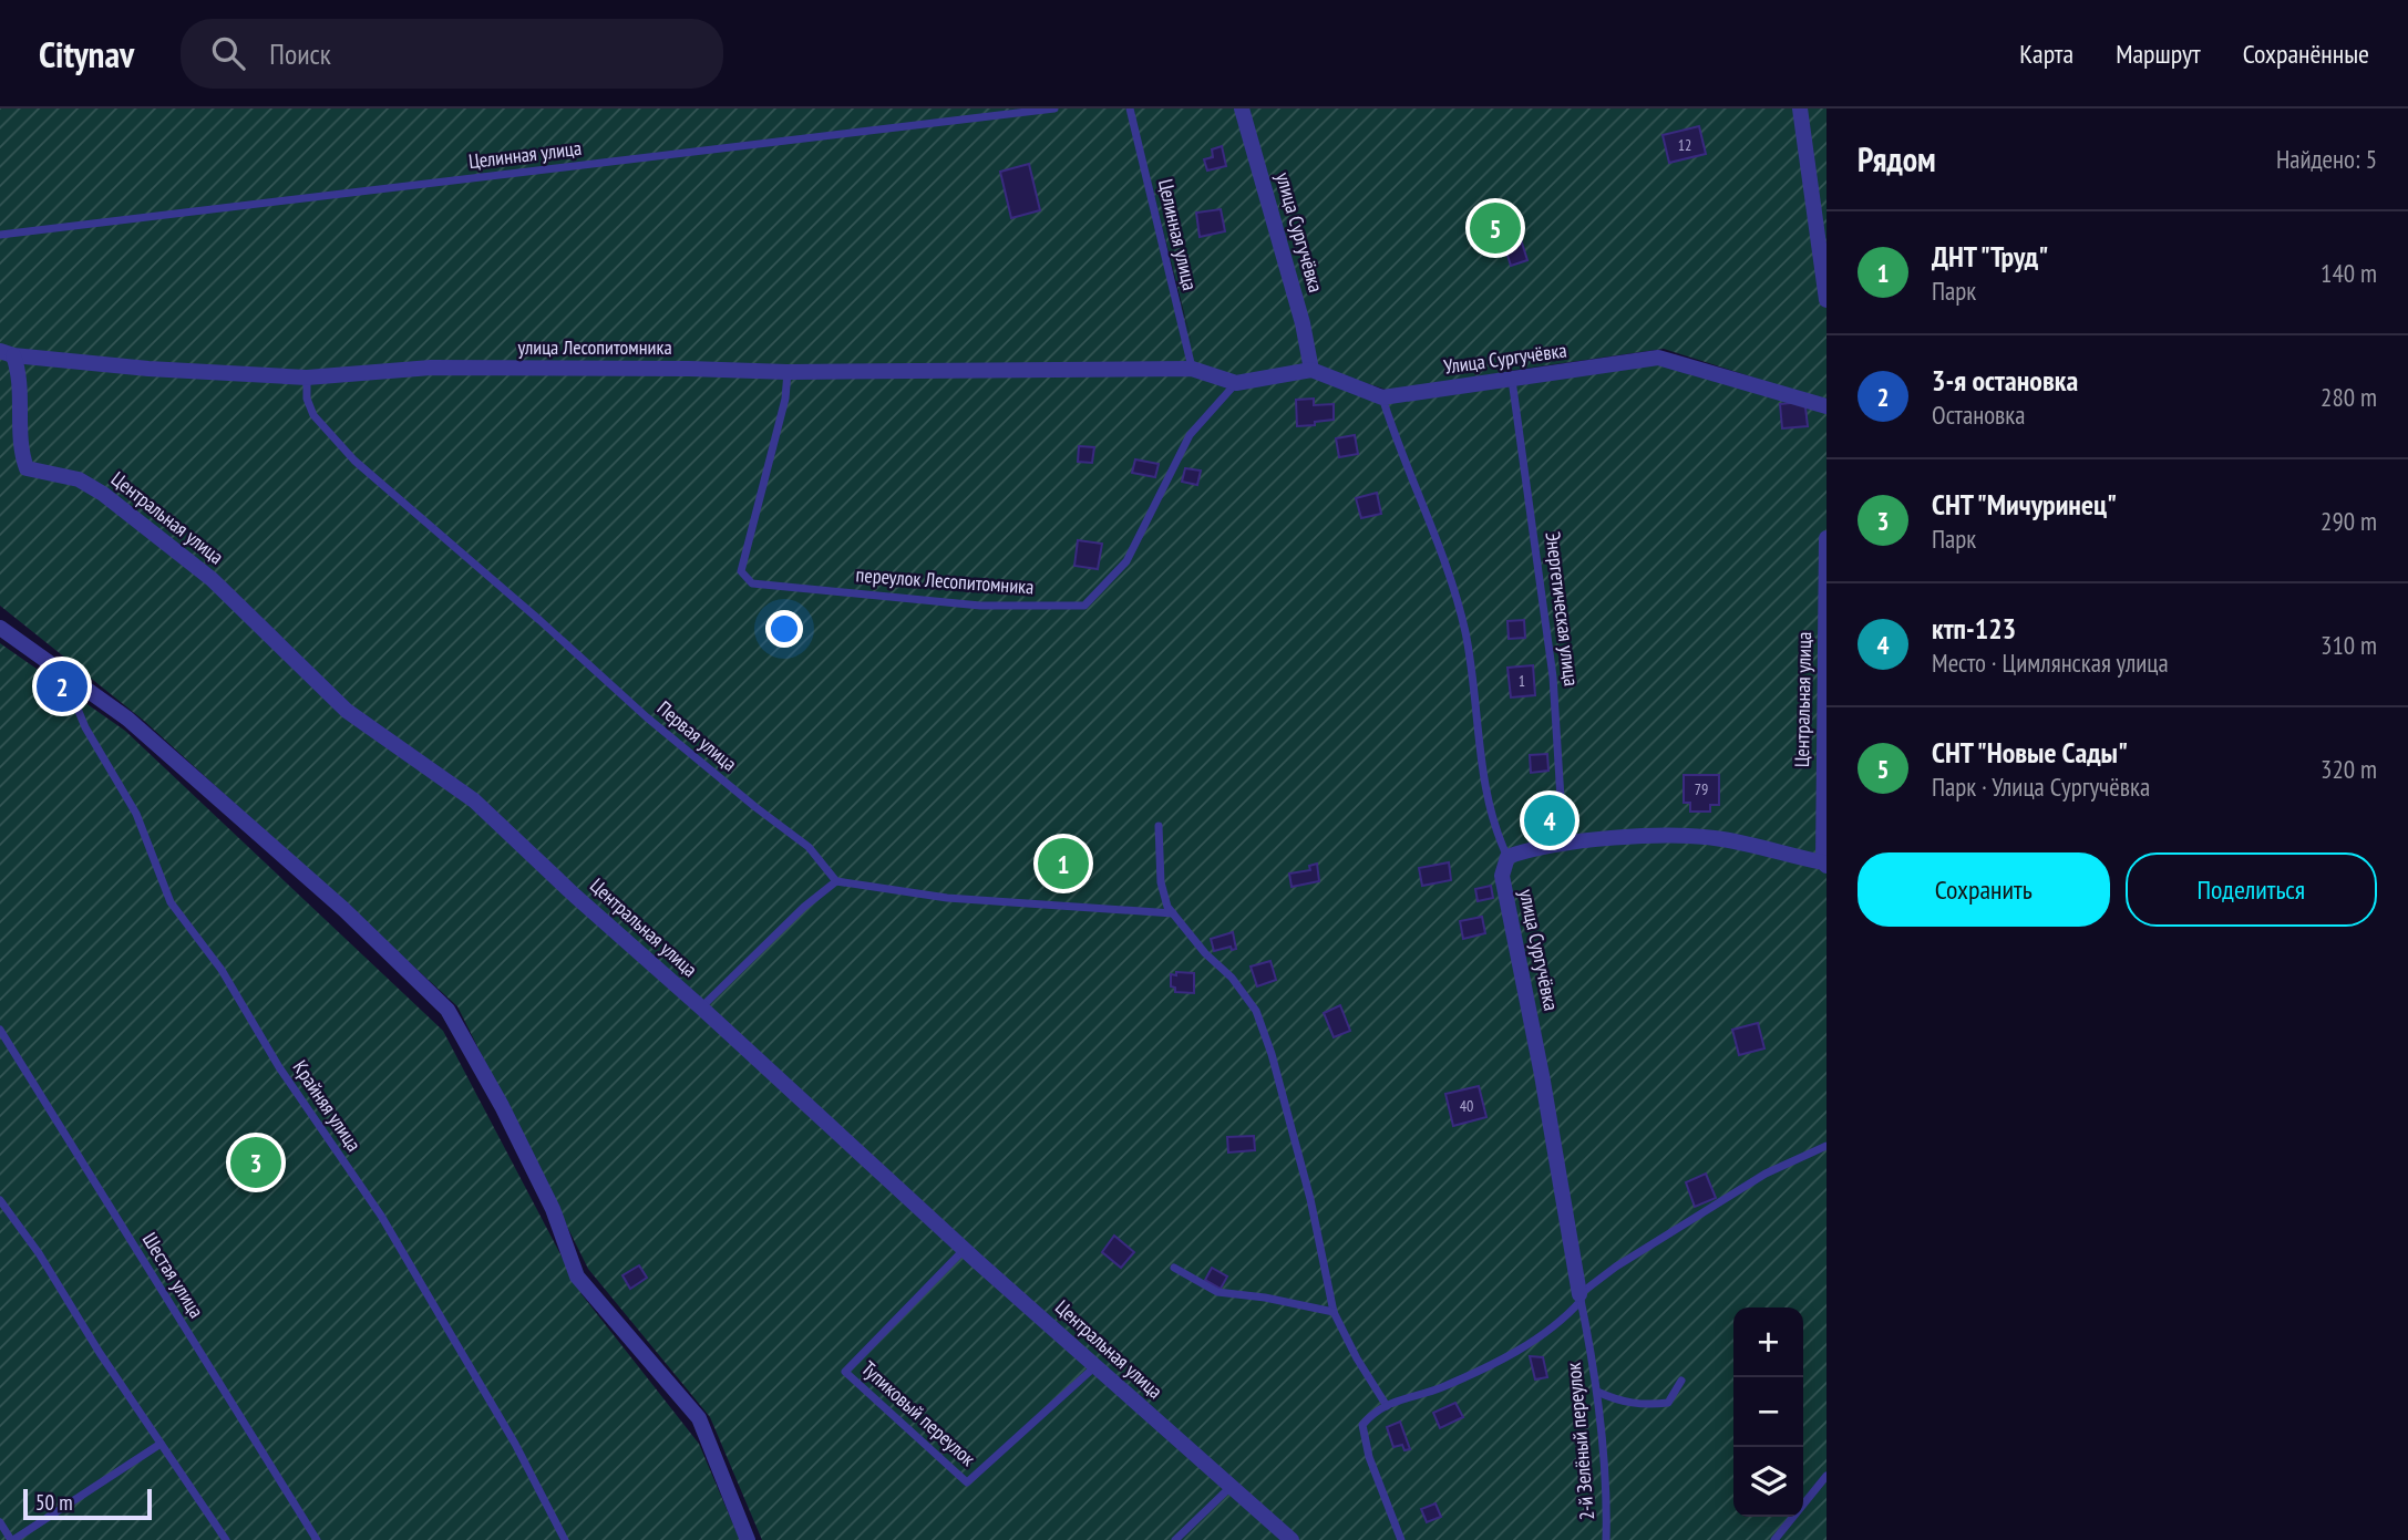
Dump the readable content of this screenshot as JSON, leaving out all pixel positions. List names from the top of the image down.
{
  "streets": {
    "street": [
      "улица Сургучёвка",
      "улица Лесопитомника",
      "Улица Сургучёвка",
      "Центральная улица"
    ],
    "lane": [
      "Целинная улица",
      "переулок Лесопитомника",
      "Энергетическая улица",
      "Первая улица",
      "Крайняя улица",
      "Шестая улица",
      "Тупиковый переулок",
      "2-й Зелёный переулок"
    ]
  },
  "crossings": [
    ["Целинная улица", "улица Лесопитомника"],
    ["улица Сургучёвка", "Улица Сургучёвка"],
    ["улица Сургучёвка", "2-й Зелёный переулок"],
    ["улица Лесопитомника", "Центральная улица"],
    ["улица Лесопитомника", "переулок Лесопитомника"],
    ["улица Лесопитомника", "Первая улица"],
    ["Улица Сургучёвка", "Энергетическая улица"],
    ["Центральная улица", "Тупиковый переулок"]
  ],
  "house_numbers": [
    "12",
    "1",
    "79",
    "40"
  ],
  "scale_bar": "50 m",
  "page": {
    "header": "Citynav",
    "search": "Поиск",
    "nav": ["Карта", "Маршрут", "Сохранённые"],
    "heading": ["Рядом", "Найдено: 5"],
    "pins": [
      "5",
      "2",
      "4",
      "1",
      "3"
    ],
    "list": [
      {
        "mark": "1",
        "name": "ДНТ \"Труд\"",
        "note": "Парк",
        "value": "140 m"
      },
      {
        "mark": "2",
        "name": "3-я остановка",
        "note": "Остановка",
        "value": "280 m"
      },
      {
        "mark": "3",
        "name": "СНТ \"Мичуринец\"",
        "note": "Парк",
        "value": "290 m"
      },
      {
        "mark": "4",
        "name": "ктп-123",
        "note": "Место · Цимлянская улица",
        "value": "310 m"
      },
      {
        "mark": "5",
        "name": "СНТ \"Новые Сады\"",
        "note": "Парк · Улица Сургучёвка",
        "value": "320 m"
      }
    ],
    "buttons": ["Сохранить", "Поделиться"],
    "map_buttons": ["+", "−"],
    "scale": "50 m"
  }
}
